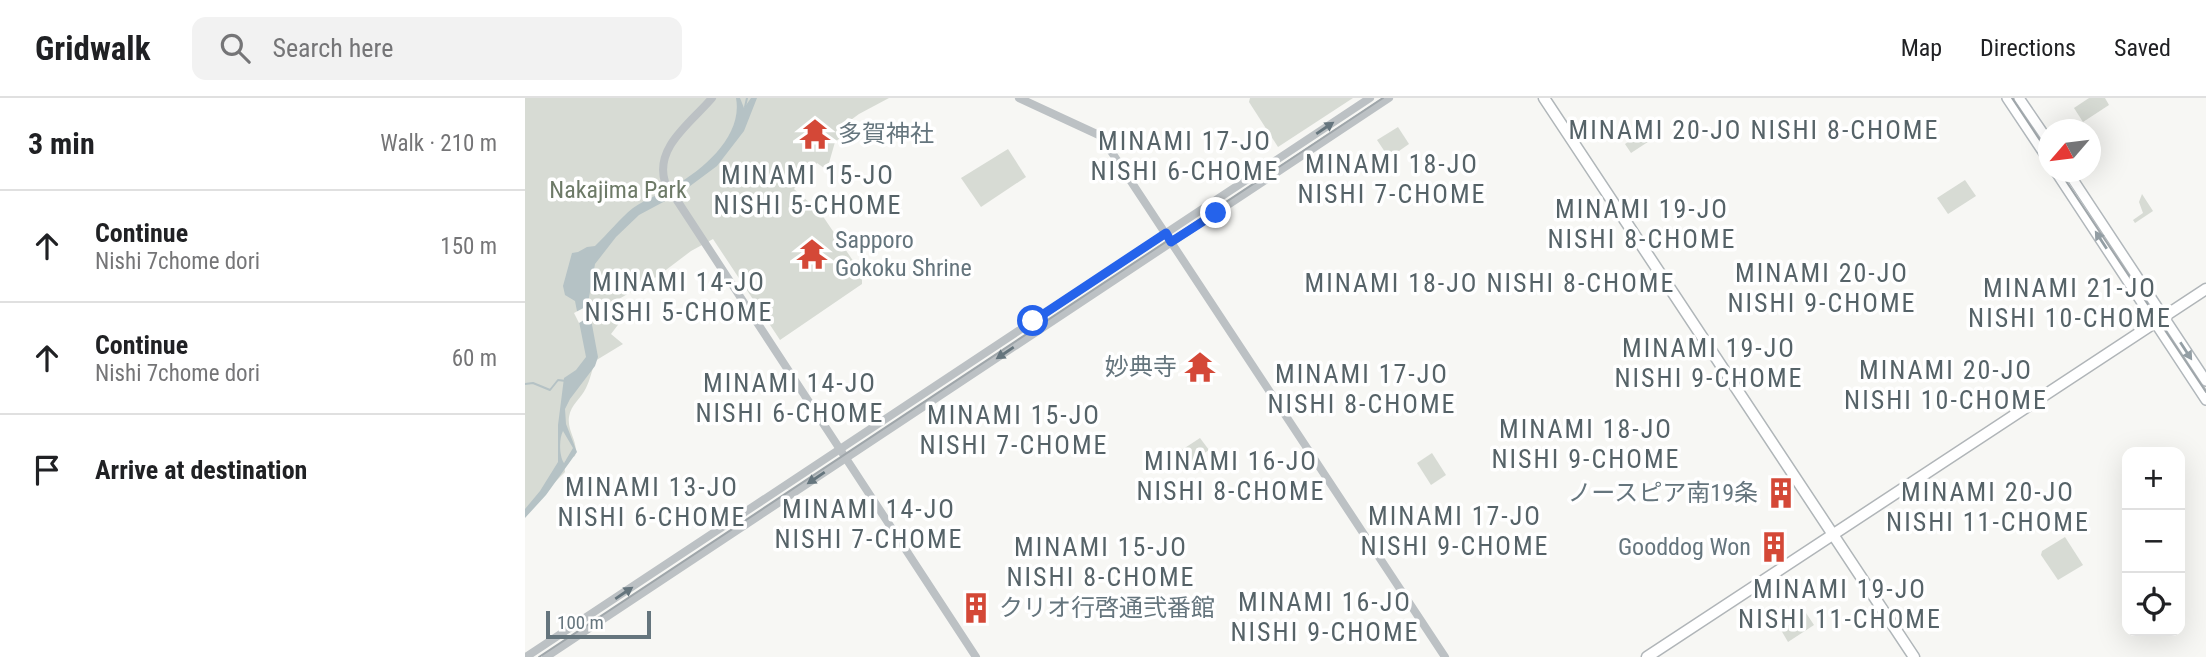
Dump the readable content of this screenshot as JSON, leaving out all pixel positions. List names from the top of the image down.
{
  "districts": [
    "MINAMI 20-JO NISHI 8-CHOME",
    "MINAMI 17-JO NISHI 6-CHOME",
    "MINAMI 18-JO NISHI 7-CHOME",
    "MINAMI 15-JO NISHI 5-CHOME",
    "MINAMI 19-JO NISHI 8-CHOME",
    "MINAMI 20-JO NISHI 9-CHOME",
    "MINAMI 14-JO NISHI 5-CHOME",
    "MINAMI 18-JO NISHI 8-CHOME",
    "MINAMI 21-JO NISHI 10-CHOME",
    "MINAMI 19-JO NISHI 9-CHOME",
    "MINAMI 20-JO NISHI 10-CHOME",
    "MINAMI 17-JO NISHI 8-CHOME",
    "MINAMI 14-JO NISHI 6-CHOME",
    "MINAMI 15-JO NISHI 7-CHOME",
    "MINAMI 18-JO NISHI 9-CHOME",
    "MINAMI 16-JO NISHI 8-CHOME",
    "MINAMI 13-JO NISHI 6-CHOME",
    "MINAMI 20-JO NISHI 11-CHOME",
    "MINAMI 14-JO NISHI 7-CHOME",
    "MINAMI 17-JO NISHI 9-CHOME",
    "MINAMI 15-JO NISHI 8-CHOME",
    "MINAMI 19-JO NISHI 11-CHOME",
    "MINAMI 16-JO NISHI 9-CHOME"
  ],
  "parks": ["Nakajima Park"],
  "places": {
    "temple": ["多賀神社", "Sapporo Gokoku Shrine", "妙典寺"],
    "building": ["ノースピア南19条", "Gooddog Won", "クリオ行啓通弐番館"]
  },
  "scale_bar": "100 m",
  "north": "bottom left",
  "page": {
    "header": "Gridwalk",
    "search": "Search here",
    "nav": ["Map", "Directions", "Saved"],
    "heading": ["3 min", "Walk · 210 m"],
    "list": [
      ["Continue", "Nishi 7chome dori", "150 m"],
      ["Continue", "Nishi 7chome dori", "60 m"],
      "Arrive at destination"
    ],
    "map_buttons": ["+", "−"],
    "scale": "100 m"
  }
}
